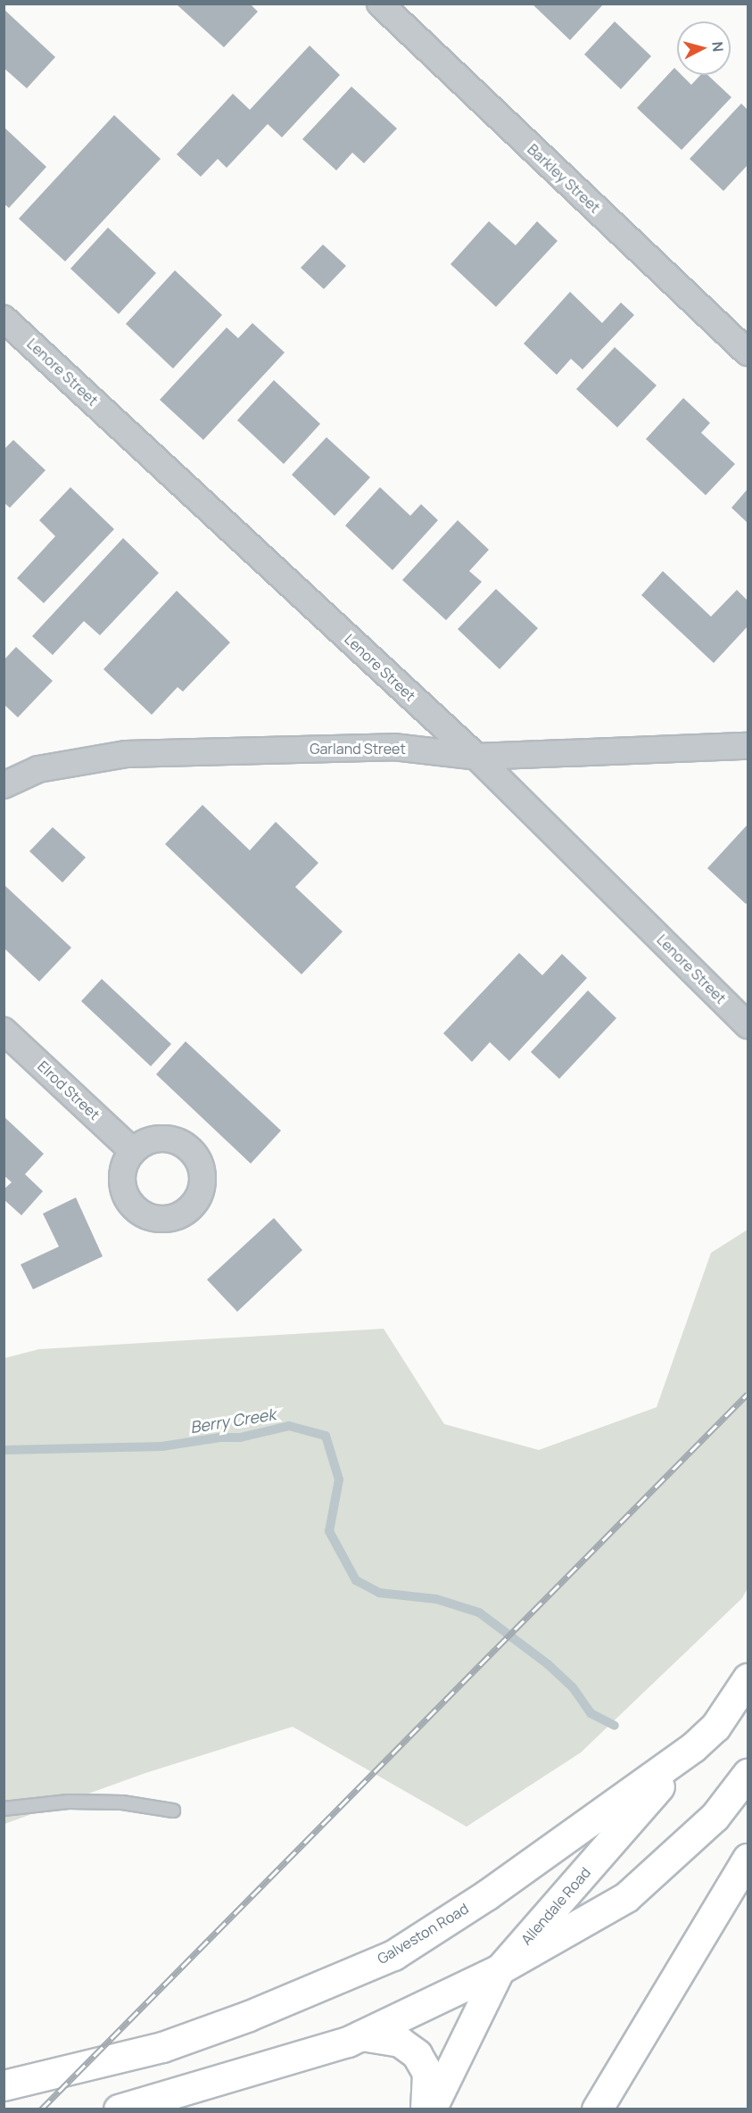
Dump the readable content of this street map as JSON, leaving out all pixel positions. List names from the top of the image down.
{
  "streets": {
    "main road": ["Allendale Road", "Galveston Road"],
    "street": [
      "Barkley Street",
      "Lenore Street",
      "Garland Street",
      "Elrod Street"
    ]
  },
  "crossings": [
    ["Lenore Street", "Garland Street"],
    ["Allendale Road", "Galveston Road"]
  ],
  "water": ["Berry Creek"],
  "north": "right"
}
